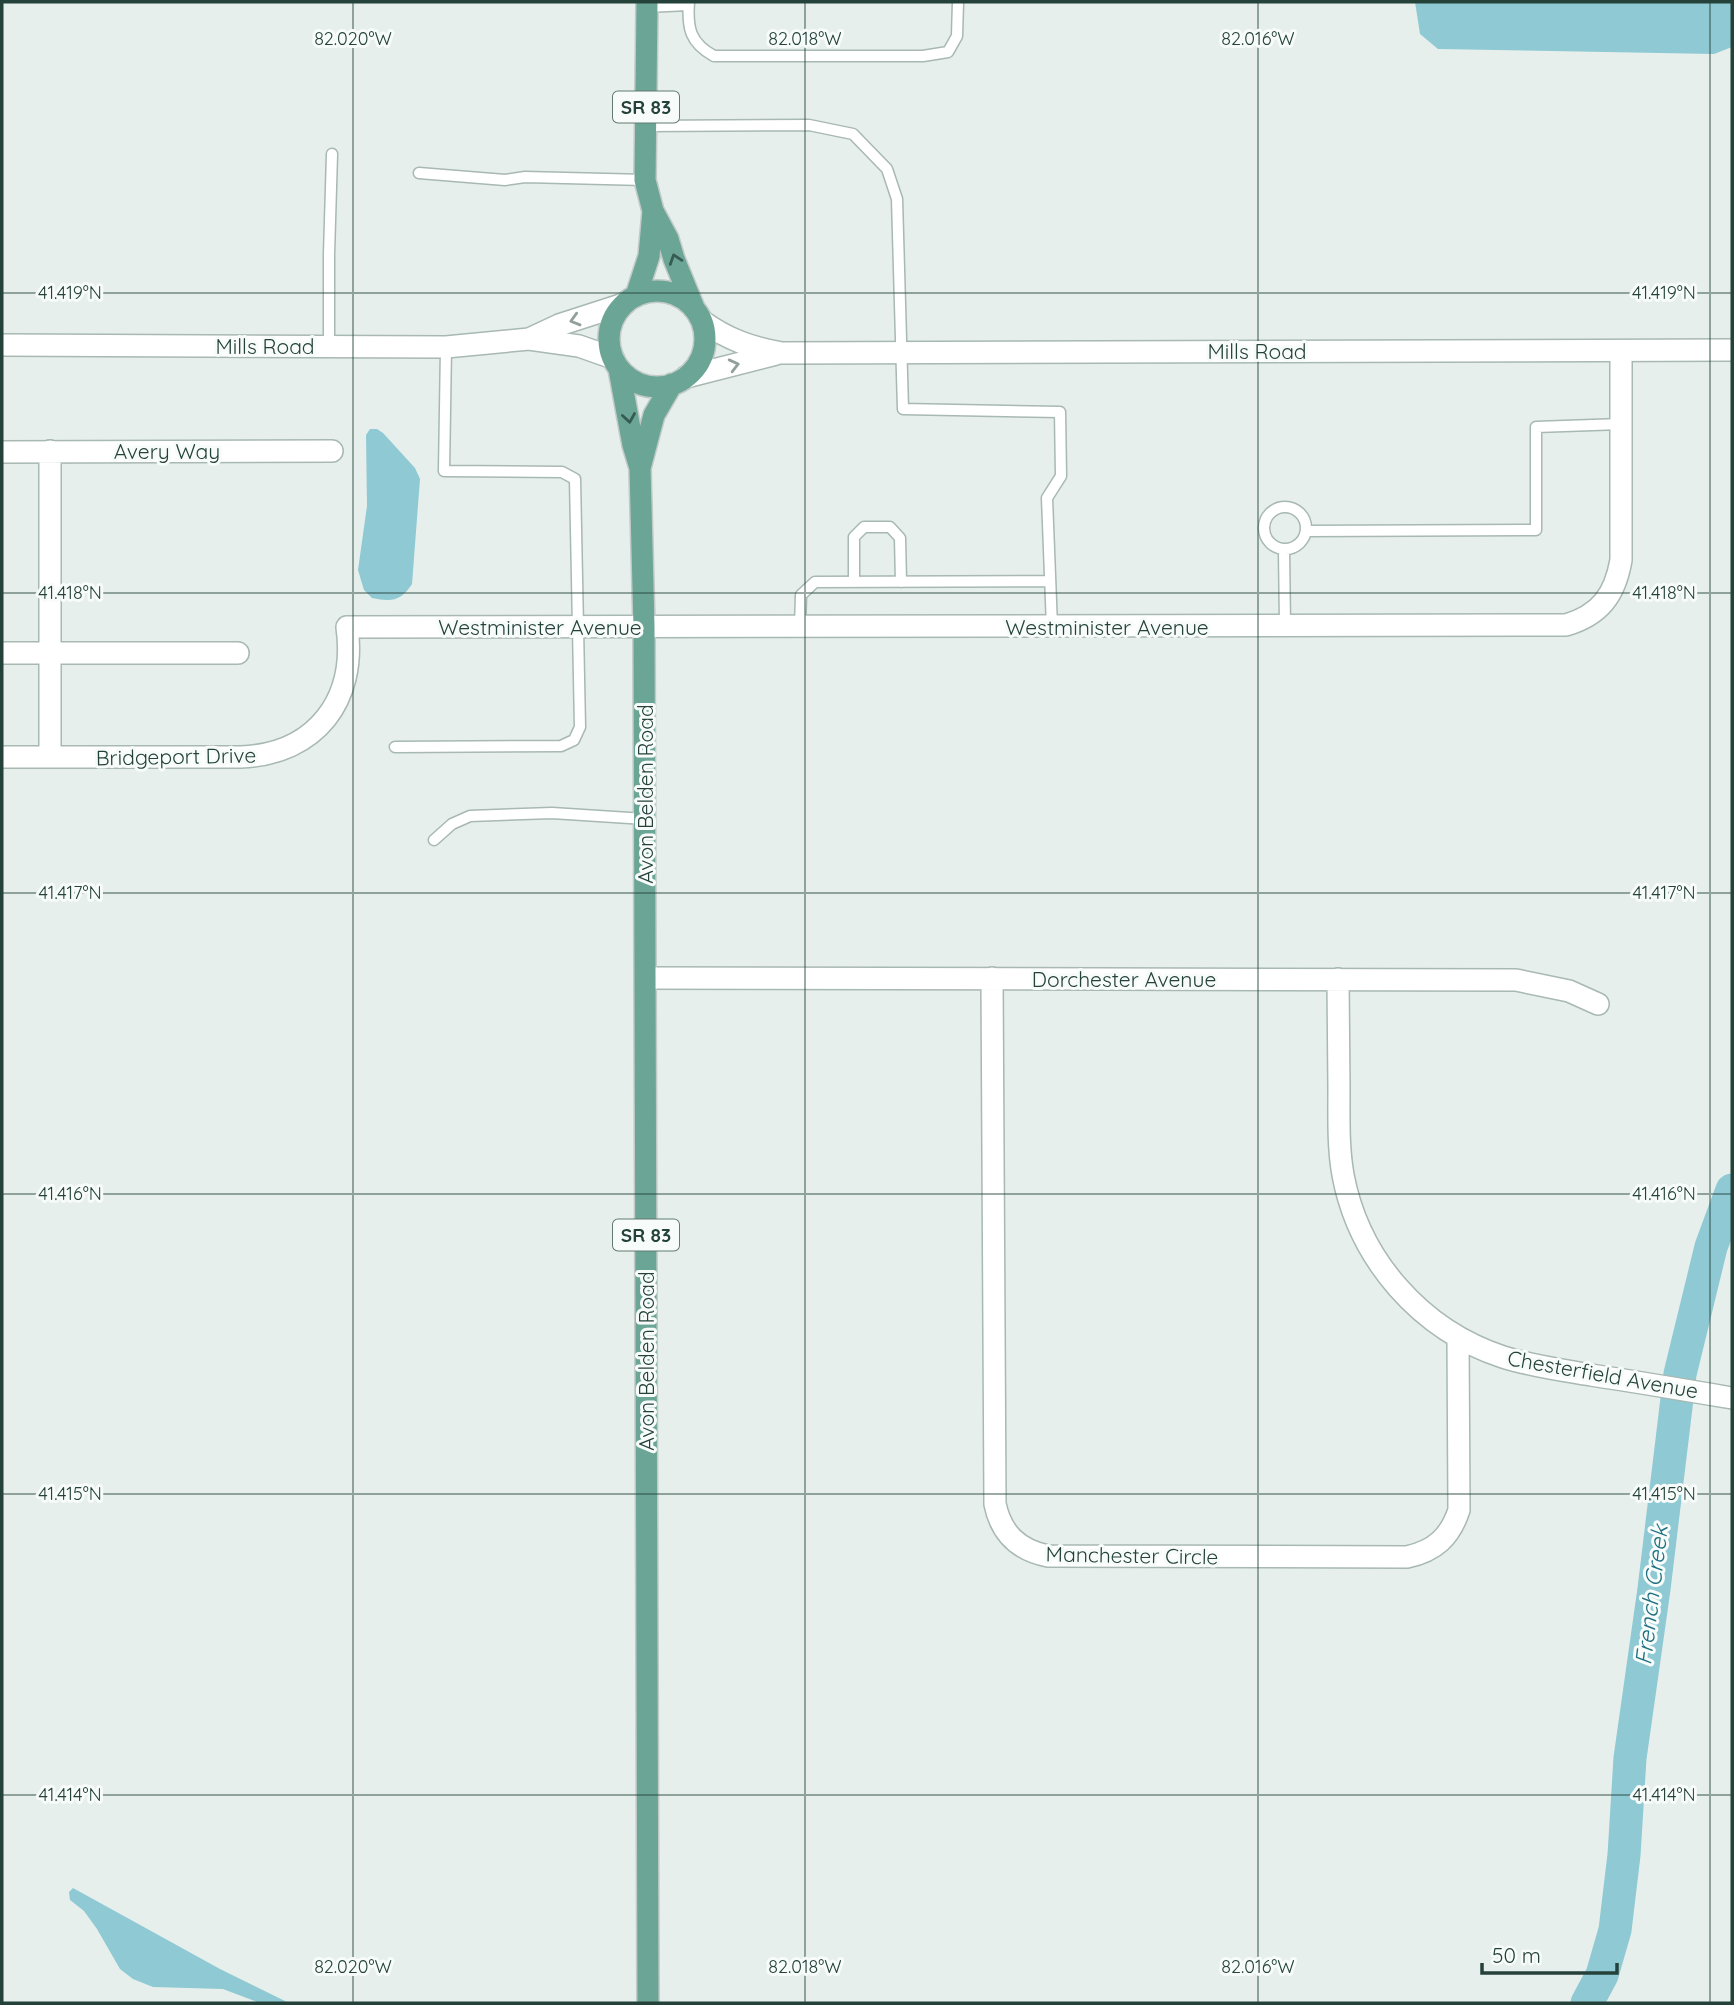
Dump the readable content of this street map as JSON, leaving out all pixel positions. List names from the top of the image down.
{
  "streets": {
    "main road": ["SR 83", "Avon Belden Road"],
    "street": [
      "Mills Road",
      "Avery Way",
      "Westminister Avenue",
      "Bridgeport Drive",
      "Dorchester Avenue",
      "Chesterfield Avenue",
      "Manchester Circle"
    ]
  },
  "crossings": [
    ["SR 83", "Mills Road"],
    ["SR 83", "Avon Belden Road"],
    ["Mills Road", "Westminister Avenue"],
    ["Mills Road", "Avon Belden Road"],
    ["Westminister Avenue", "Bridgeport Drive"],
    ["Westminister Avenue", "Avon Belden Road"],
    ["Avon Belden Road", "Dorchester Avenue"],
    ["Dorchester Avenue", "Chesterfield Avenue"],
    ["Dorchester Avenue", "Manchester Circle"],
    ["Chesterfield Avenue", "Manchester Circle"]
  ],
  "water": ["French Creek"],
  "scale_bar": "50 m",
  "coordinates": [
    "82.020°W",
    "82.018°W",
    "82.016°W",
    "41.419°N",
    "41.418°N",
    "41.417°N",
    "41.416°N",
    "41.415°N",
    "41.414°N"
  ]
}
